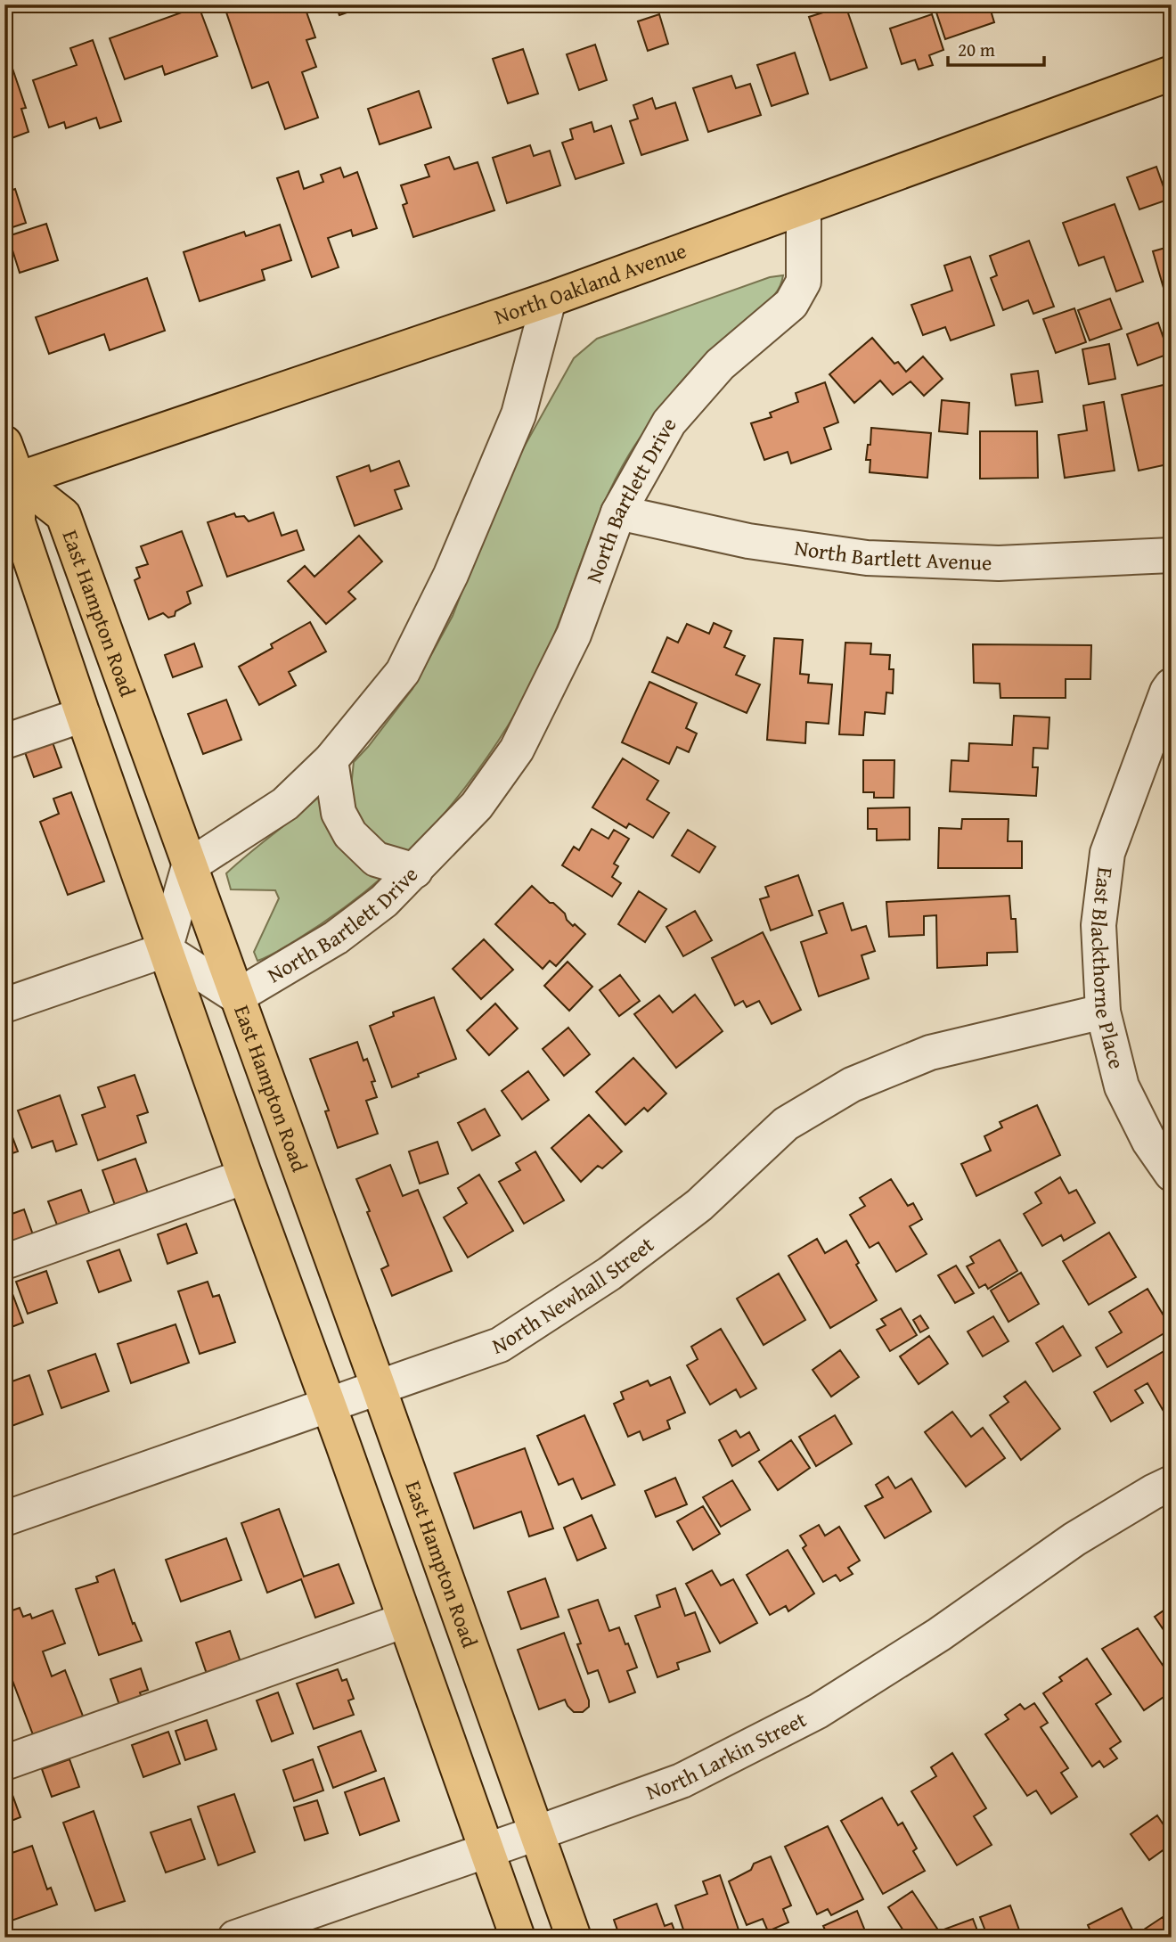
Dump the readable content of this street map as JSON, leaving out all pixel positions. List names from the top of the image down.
{
  "streets": {
    "main road": ["North Oakland Avenue", "East Hampton Road"],
    "street": [
      "North Bartlett Drive",
      "North Bartlett Avenue",
      "East Blackthorne Place",
      "North Newhall Street",
      "North Larkin Street"
    ]
  },
  "crossings": [
    ["North Oakland Avenue", "North Bartlett Drive"],
    ["North Oakland Avenue", "East Hampton Road"],
    ["North Bartlett Drive", "North Bartlett Avenue"],
    ["North Bartlett Drive", "East Hampton Road"],
    ["East Hampton Road", "North Newhall Street"],
    ["East Hampton Road", "North Larkin Street"],
    ["East Blackthorne Place", "North Newhall Street"]
  ],
  "scale_bar": "20 m"
}
